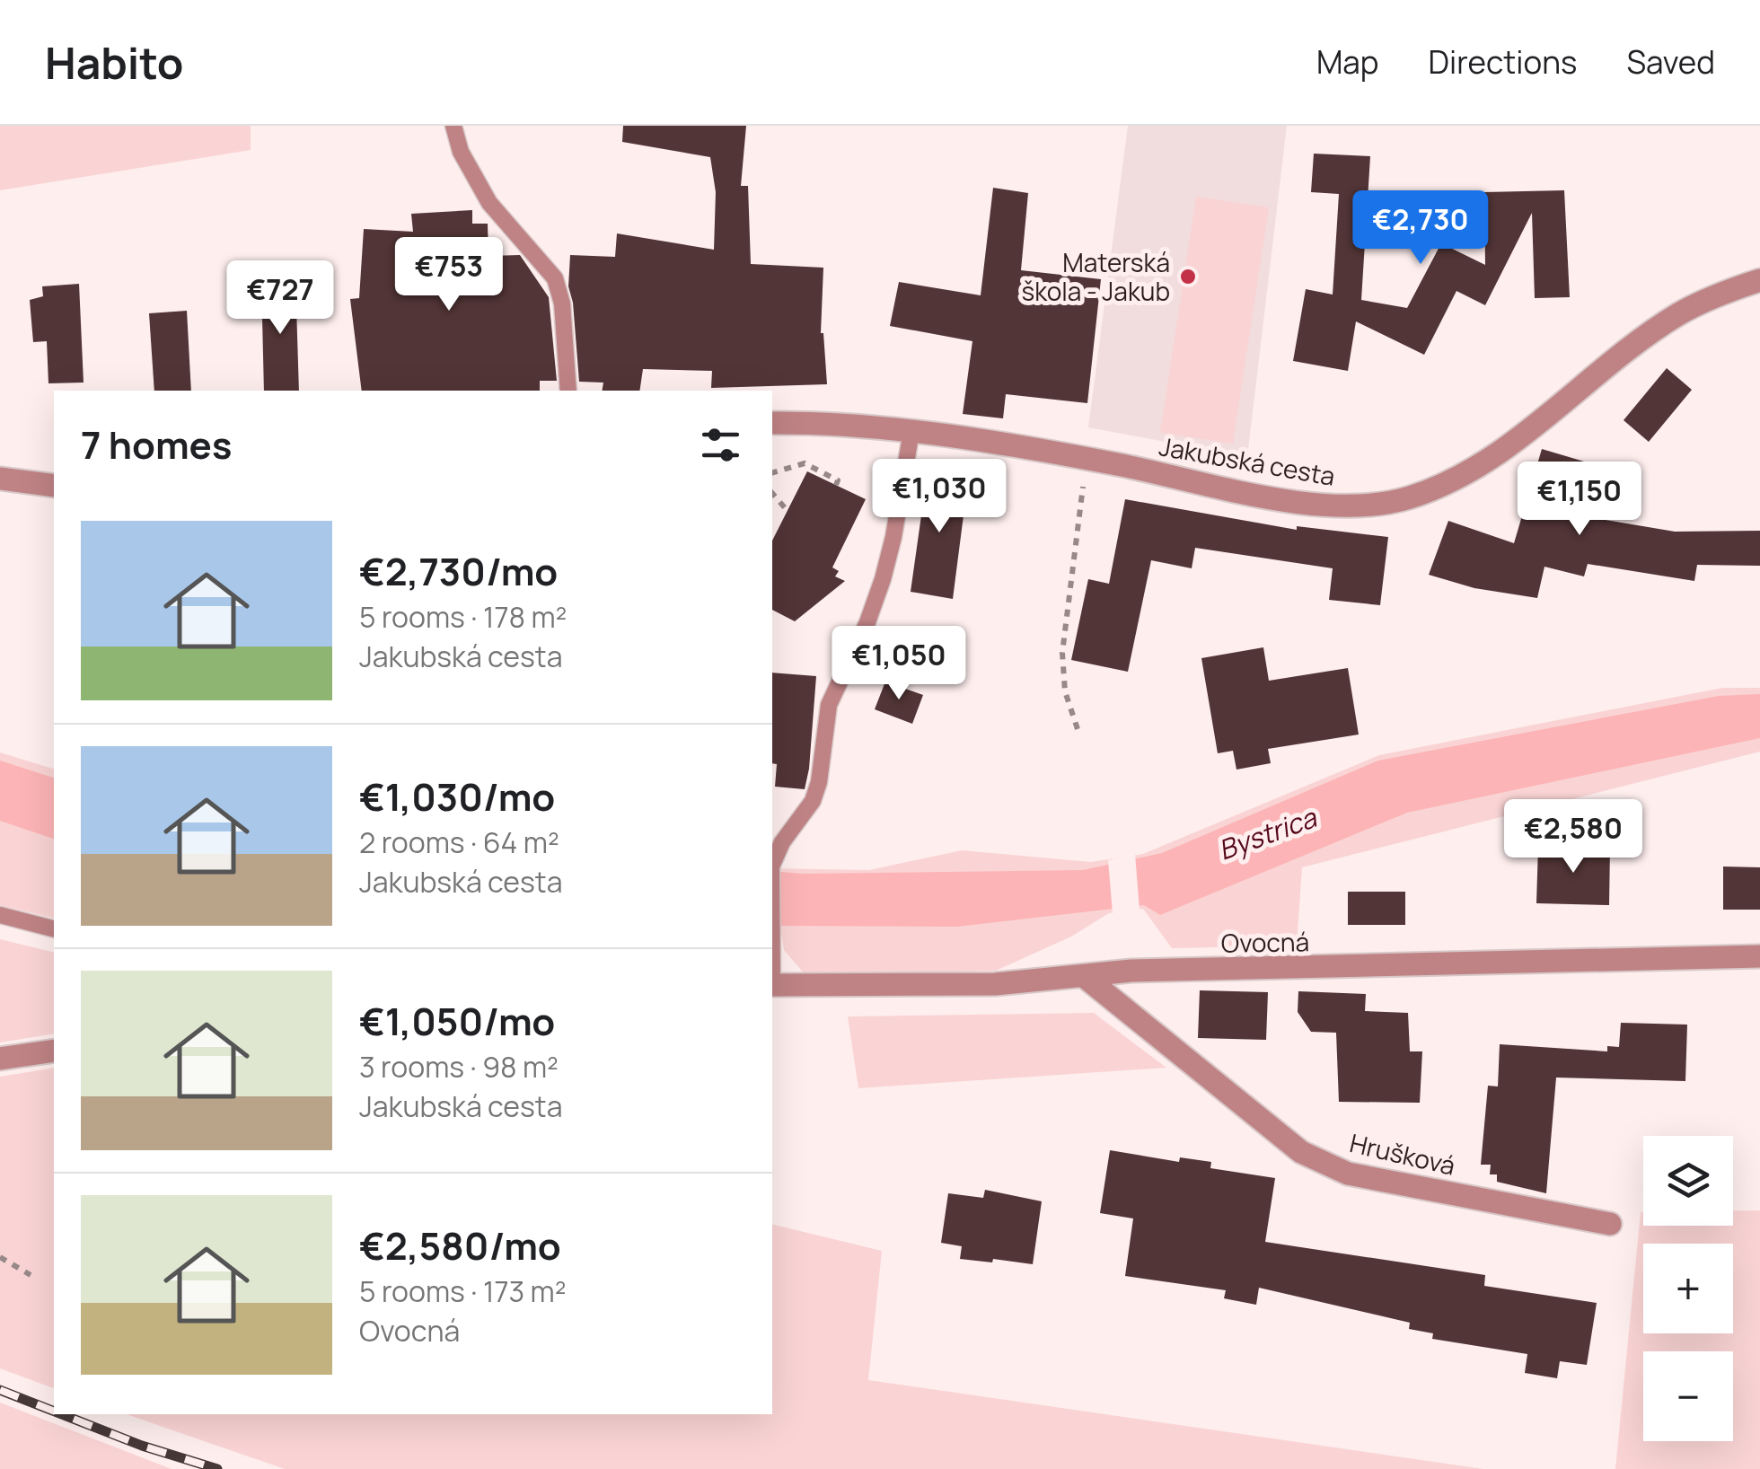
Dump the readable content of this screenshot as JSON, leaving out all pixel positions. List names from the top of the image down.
{
  "streets": {
    "street": ["Jakubská cesta", "Ovocná", "Hrušková"]
  },
  "crossings": [
    ["Jakubská cesta", "Ovocná"],
    ["Ovocná", "Hrušková"]
  ],
  "water": ["Bystrica"],
  "places": ["Materská škola - Jakub"],
  "page": {
    "header": "Habito",
    "nav": ["Map", "Directions", "Saved"],
    "price": [
      "€2,730",
      "€753",
      "€727",
      "€1,030",
      "€1,150",
      "€1,050",
      "€2,580"
    ],
    "heading": "7 homes",
    "list": [
      {
        "name": "€2,730/mo",
        "note": "5 rooms · 178 m² · Jakubská cesta"
      },
      {
        "name": "€1,030/mo",
        "note": "2 rooms · 64 m² · Jakubská cesta"
      },
      {
        "name": "€1,050/mo",
        "note": "3 rooms · 98 m² · Jakubská cesta"
      },
      {
        "name": "€2,580/mo",
        "note": "5 rooms · 173 m² · Ovocná"
      }
    ],
    "map_buttons": ["+", "−"]
  }
}
